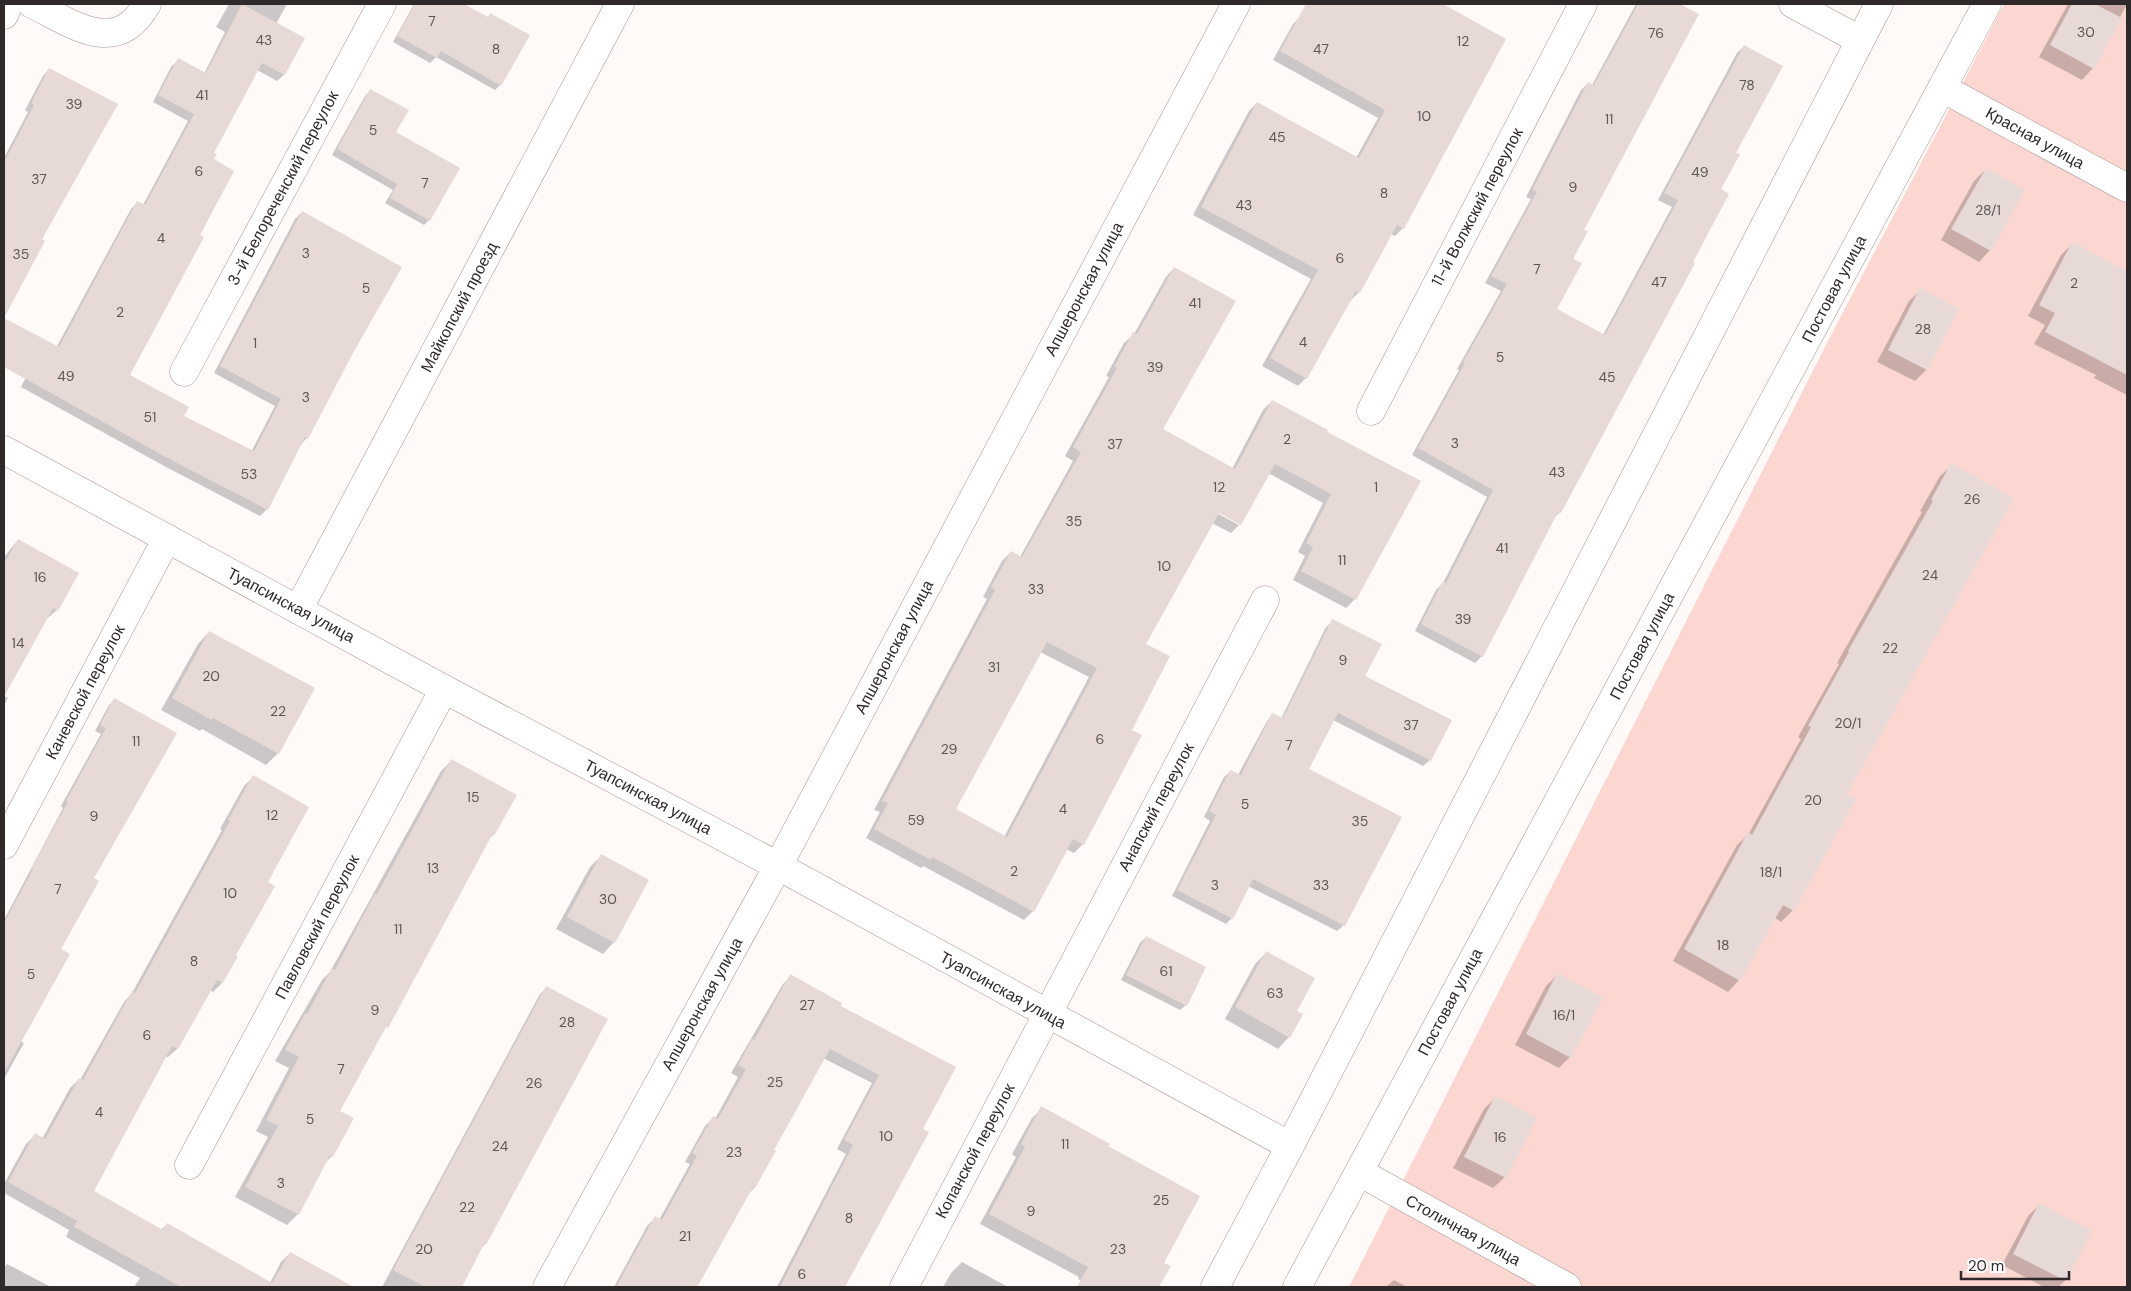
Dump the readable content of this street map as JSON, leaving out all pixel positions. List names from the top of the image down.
{
  "streets": {
    "street": [
      "Красная улица",
      "3-й Белореченский переулок",
      "11-й Волжский переулок",
      "Апшеронская улица",
      "Постовая улица",
      "Майкопский проезд",
      "Туапсинская улица",
      "Каневской переулок",
      "Анапский переулок",
      "Павловский переулок",
      "Копанской переулок",
      "Столичная улица"
    ]
  },
  "crossings": [
    ["Красная улица", "Постовая улица"],
    ["Апшеронская улица", "Туапсинская улица"],
    ["Постовая улица", "Столичная улица"],
    ["Майкопский проезд", "Туапсинская улица"],
    ["Туапсинская улица", "Каневской переулок"],
    ["Туапсинская улица", "Анапский переулок"],
    ["Туапсинская улица", "Павловский переулок"],
    ["Туапсинская улица", "Копанской переулок"],
    ["Анапский переулок", "Копанской переулок"]
  ],
  "house_numbers": [
    "7",
    "30",
    "76",
    "43",
    "12",
    "8",
    "47",
    "78",
    "41",
    "39",
    "10",
    "11",
    "5",
    "45",
    "6",
    "49",
    "37",
    "7",
    "9",
    "8",
    "43",
    "28/1",
    "4",
    "3",
    "35",
    "6",
    "7",
    "47",
    "2",
    "5",
    "41",
    "2",
    "28",
    "4",
    "1",
    "5",
    "39",
    "49",
    "45",
    "3",
    "51",
    "2",
    "3",
    "37",
    "43",
    "53",
    "12",
    "1",
    "26",
    "35",
    "41",
    "11",
    "10",
    "24",
    "16",
    "33",
    "39",
    "14",
    "22",
    "9",
    "31",
    "20",
    "22",
    "20/1",
    "37",
    "6",
    "11",
    "7",
    "29",
    "15",
    "20",
    "5",
    "4",
    "12",
    "9",
    "59",
    "35",
    "13",
    "2",
    "18/1",
    "3",
    "33",
    "7",
    "10",
    "30",
    "11",
    "18",
    "8",
    "61",
    "5",
    "63",
    "27",
    "9",
    "16/1",
    "28",
    "6",
    "7",
    "25",
    "26",
    "4",
    "5",
    "10",
    "16",
    "11",
    "24",
    "23",
    "3",
    "25",
    "22",
    "9",
    "8",
    "21",
    "20",
    "23",
    "6"
  ],
  "scale_bar": "20 m"
}
